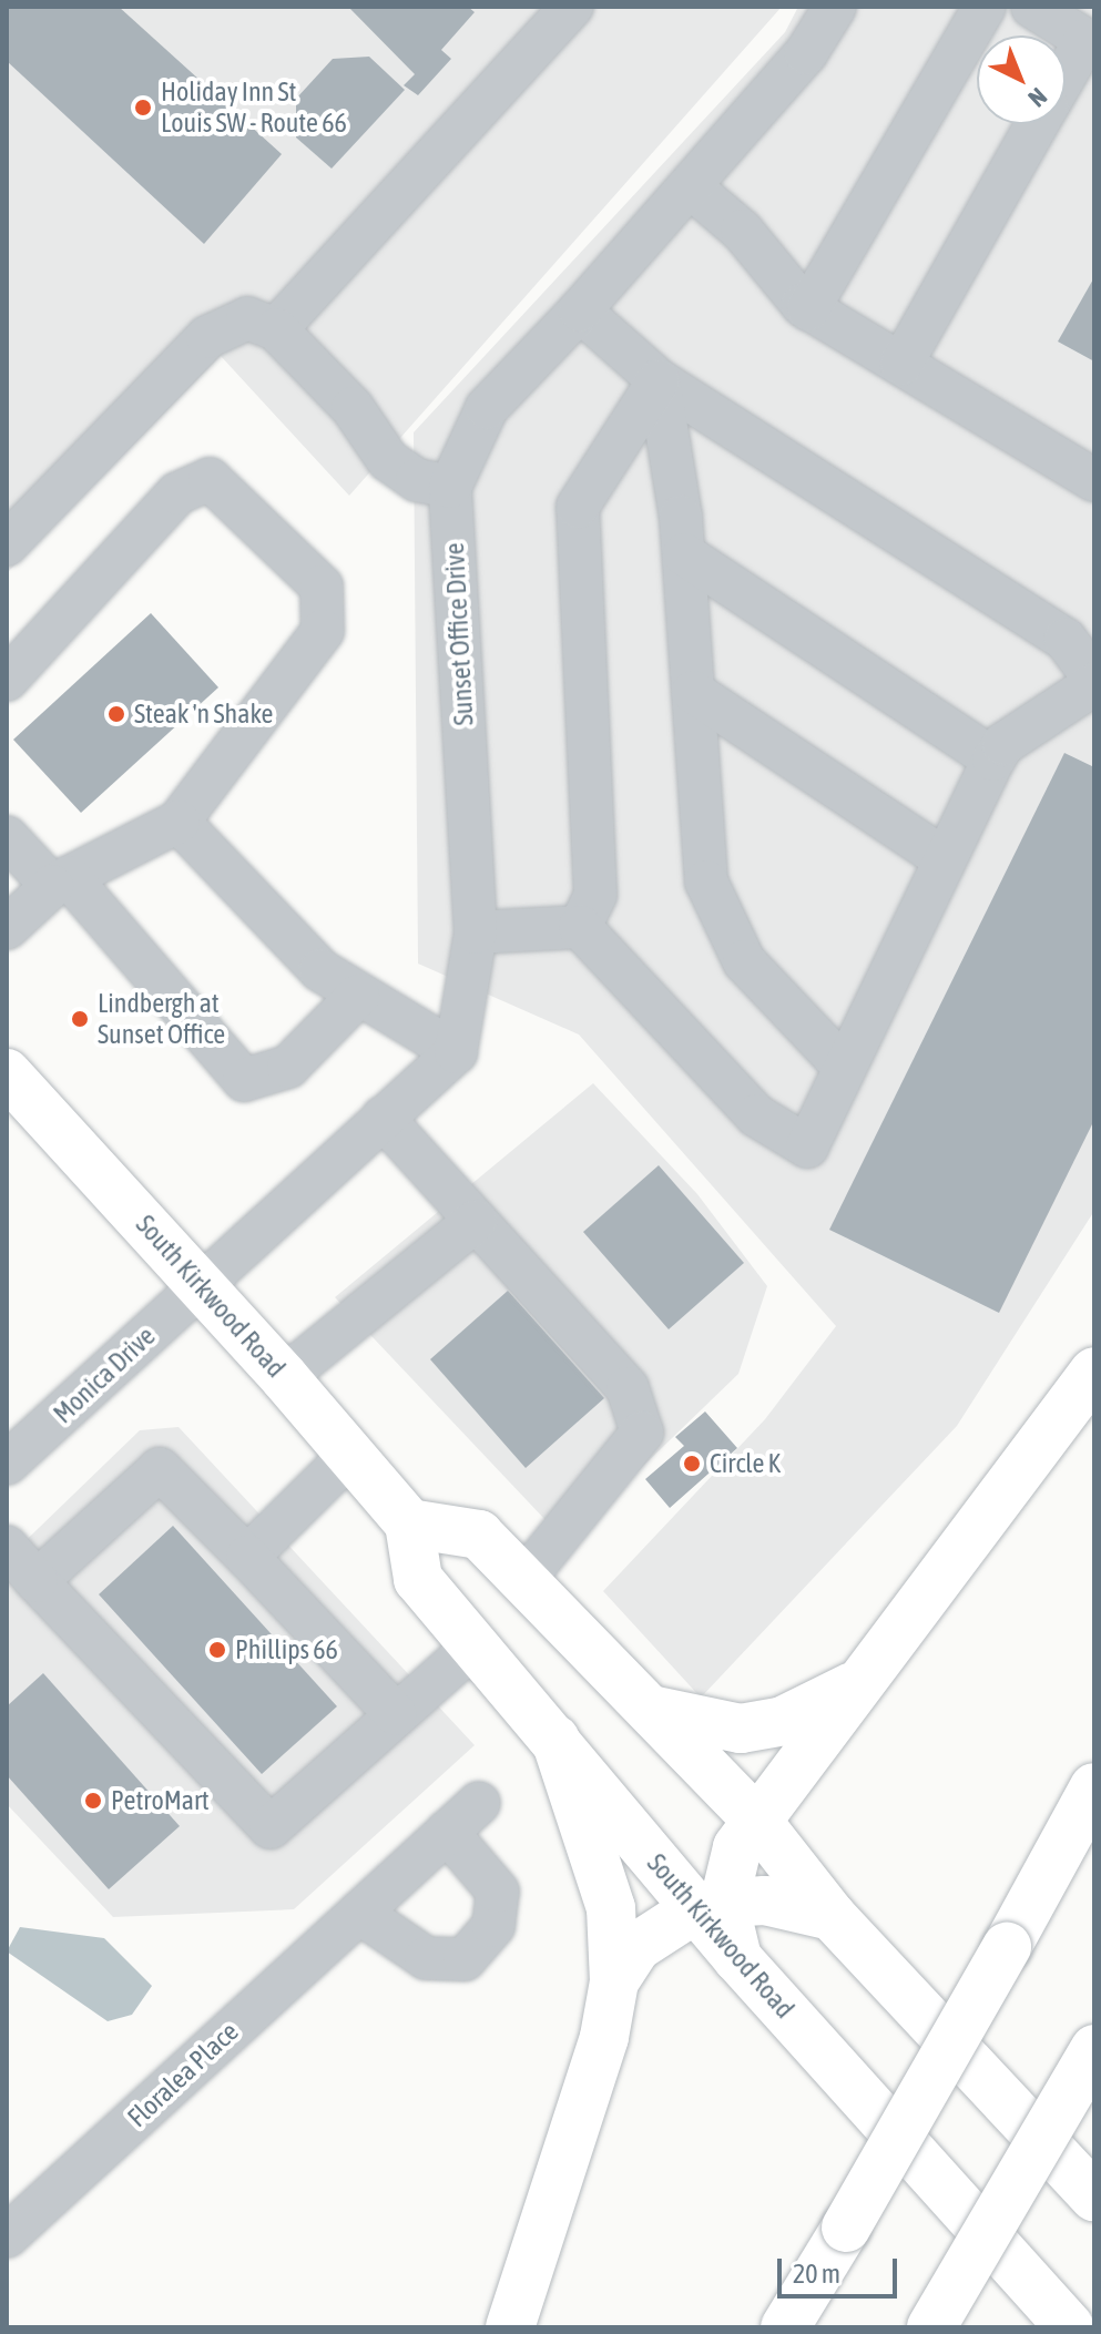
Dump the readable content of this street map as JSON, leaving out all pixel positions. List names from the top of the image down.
{
  "streets": {
    "main road": ["South Kirkwood Road"],
    "street": ["Sunset Office Drive", "Monica Drive", "Floralea Place"]
  },
  "crossings": [
    ["South Kirkwood Road", "Monica Drive"]
  ],
  "places": [
    "Holiday Inn St Louis SW - Route 66",
    "Steak 'n Shake",
    "Lindbergh at Sunset Office",
    "Circle K",
    "Phillips 66",
    "PetroMart"
  ],
  "scale_bar": "20 m",
  "north": "bottom right"
}
